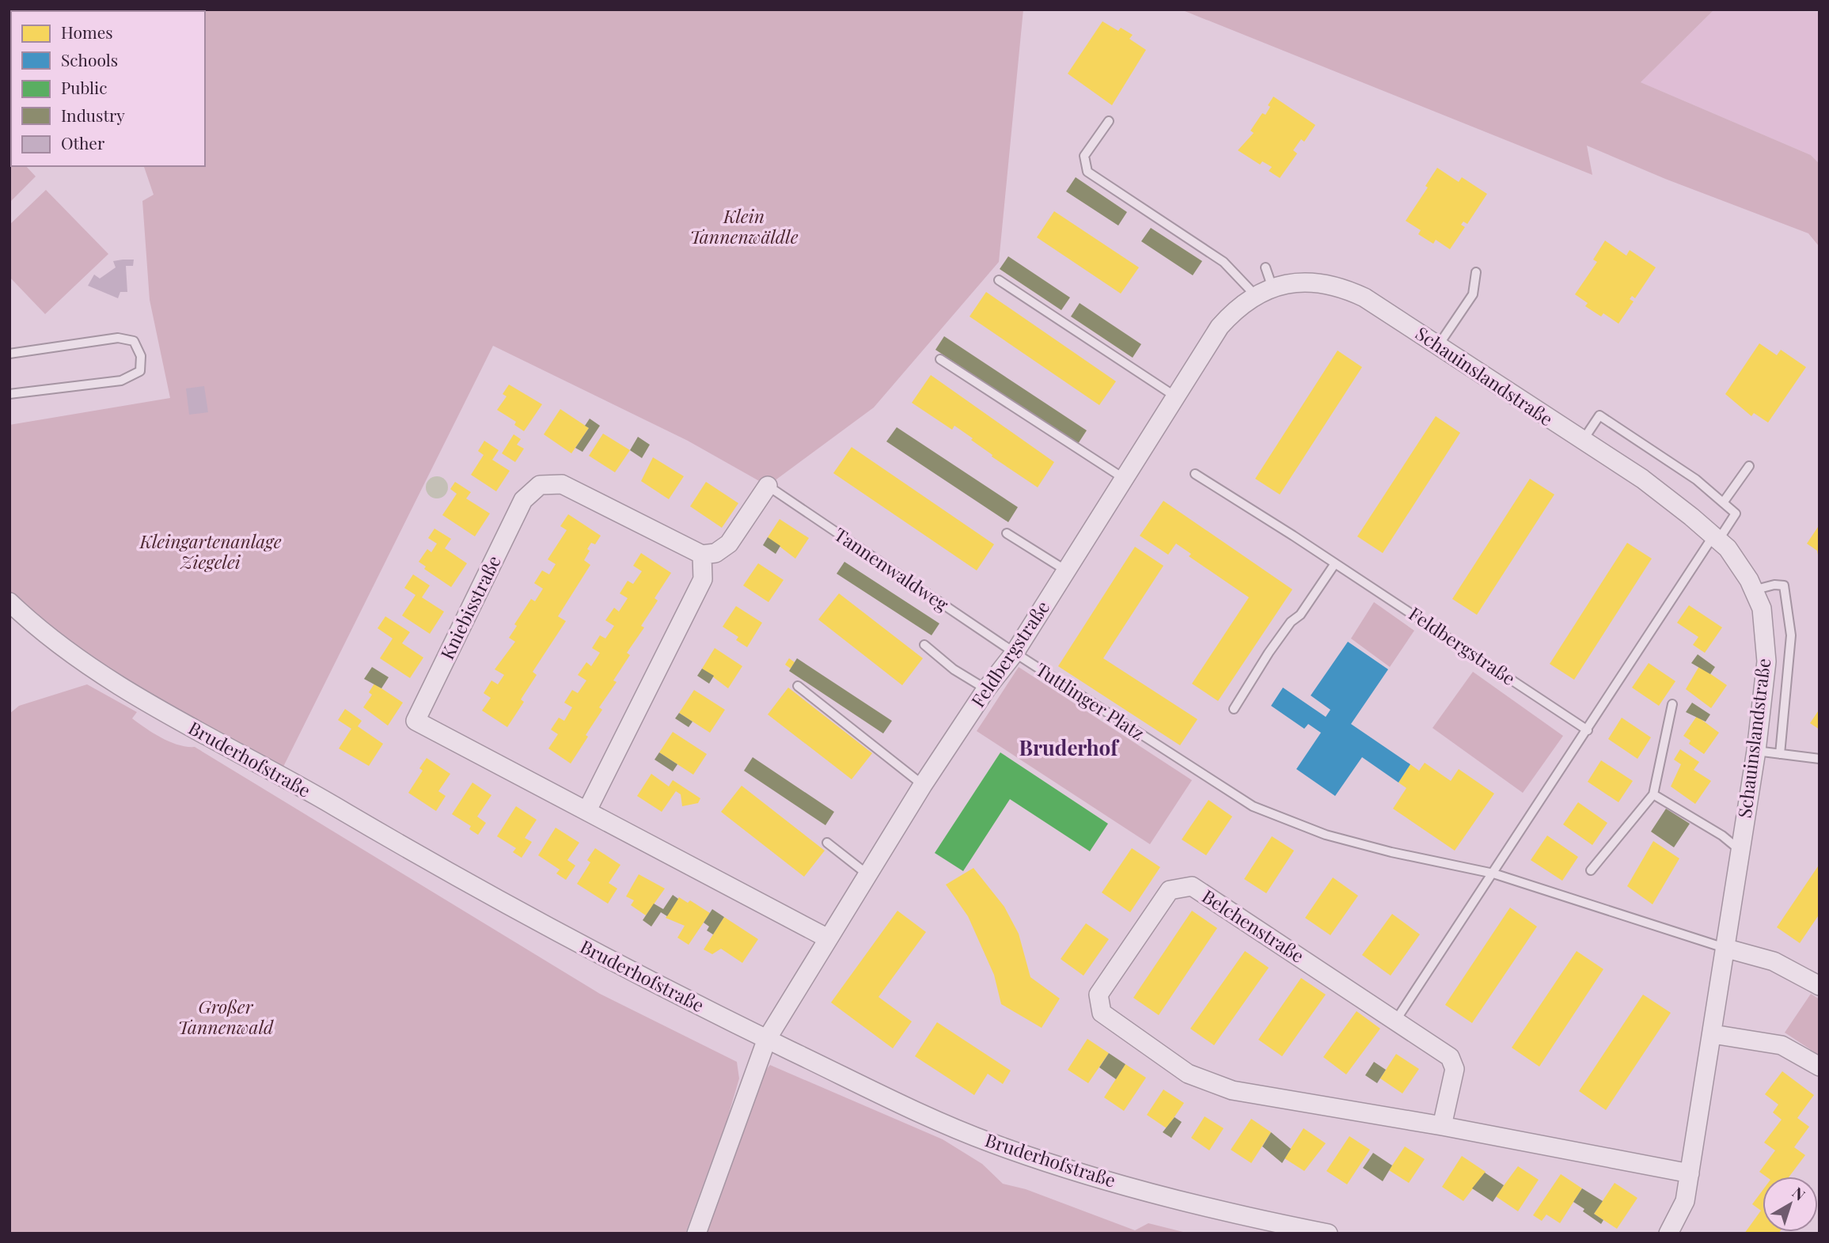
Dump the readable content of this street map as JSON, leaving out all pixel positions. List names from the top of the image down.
{
  "streets": {
    "street": [
      "Schauinslandstraße",
      "Kniebisstraße",
      "Feldbergstraße",
      "Bruderhofstraße",
      "Belchenstraße"
    ],
    "lane": ["Tannenwaldweg", "Tuttlinger Platz"]
  },
  "crossings": [
    ["Schauinslandstraße", "Feldbergstraße"],
    ["Schauinslandstraße", "Tuttlinger Platz"],
    ["Schauinslandstraße", "Belchenstraße"],
    ["Tannenwaldweg", "Feldbergstraße"],
    ["Tannenwaldweg", "Tuttlinger Platz"],
    ["Kniebisstraße", "Feldbergstraße"],
    ["Feldbergstraße", "Tuttlinger Platz"],
    ["Feldbergstraße", "Bruderhofstraße"]
  ],
  "districts": ["Bruderhof"],
  "parks": ["Klein Tannenwäldle", "Kleingartenanlage Ziegelei", "Großer Tannenwald"],
  "legend": [
    "Homes",
    "Schools",
    "Public",
    "Industry",
    "Other"
  ],
  "north": "top right"
}
